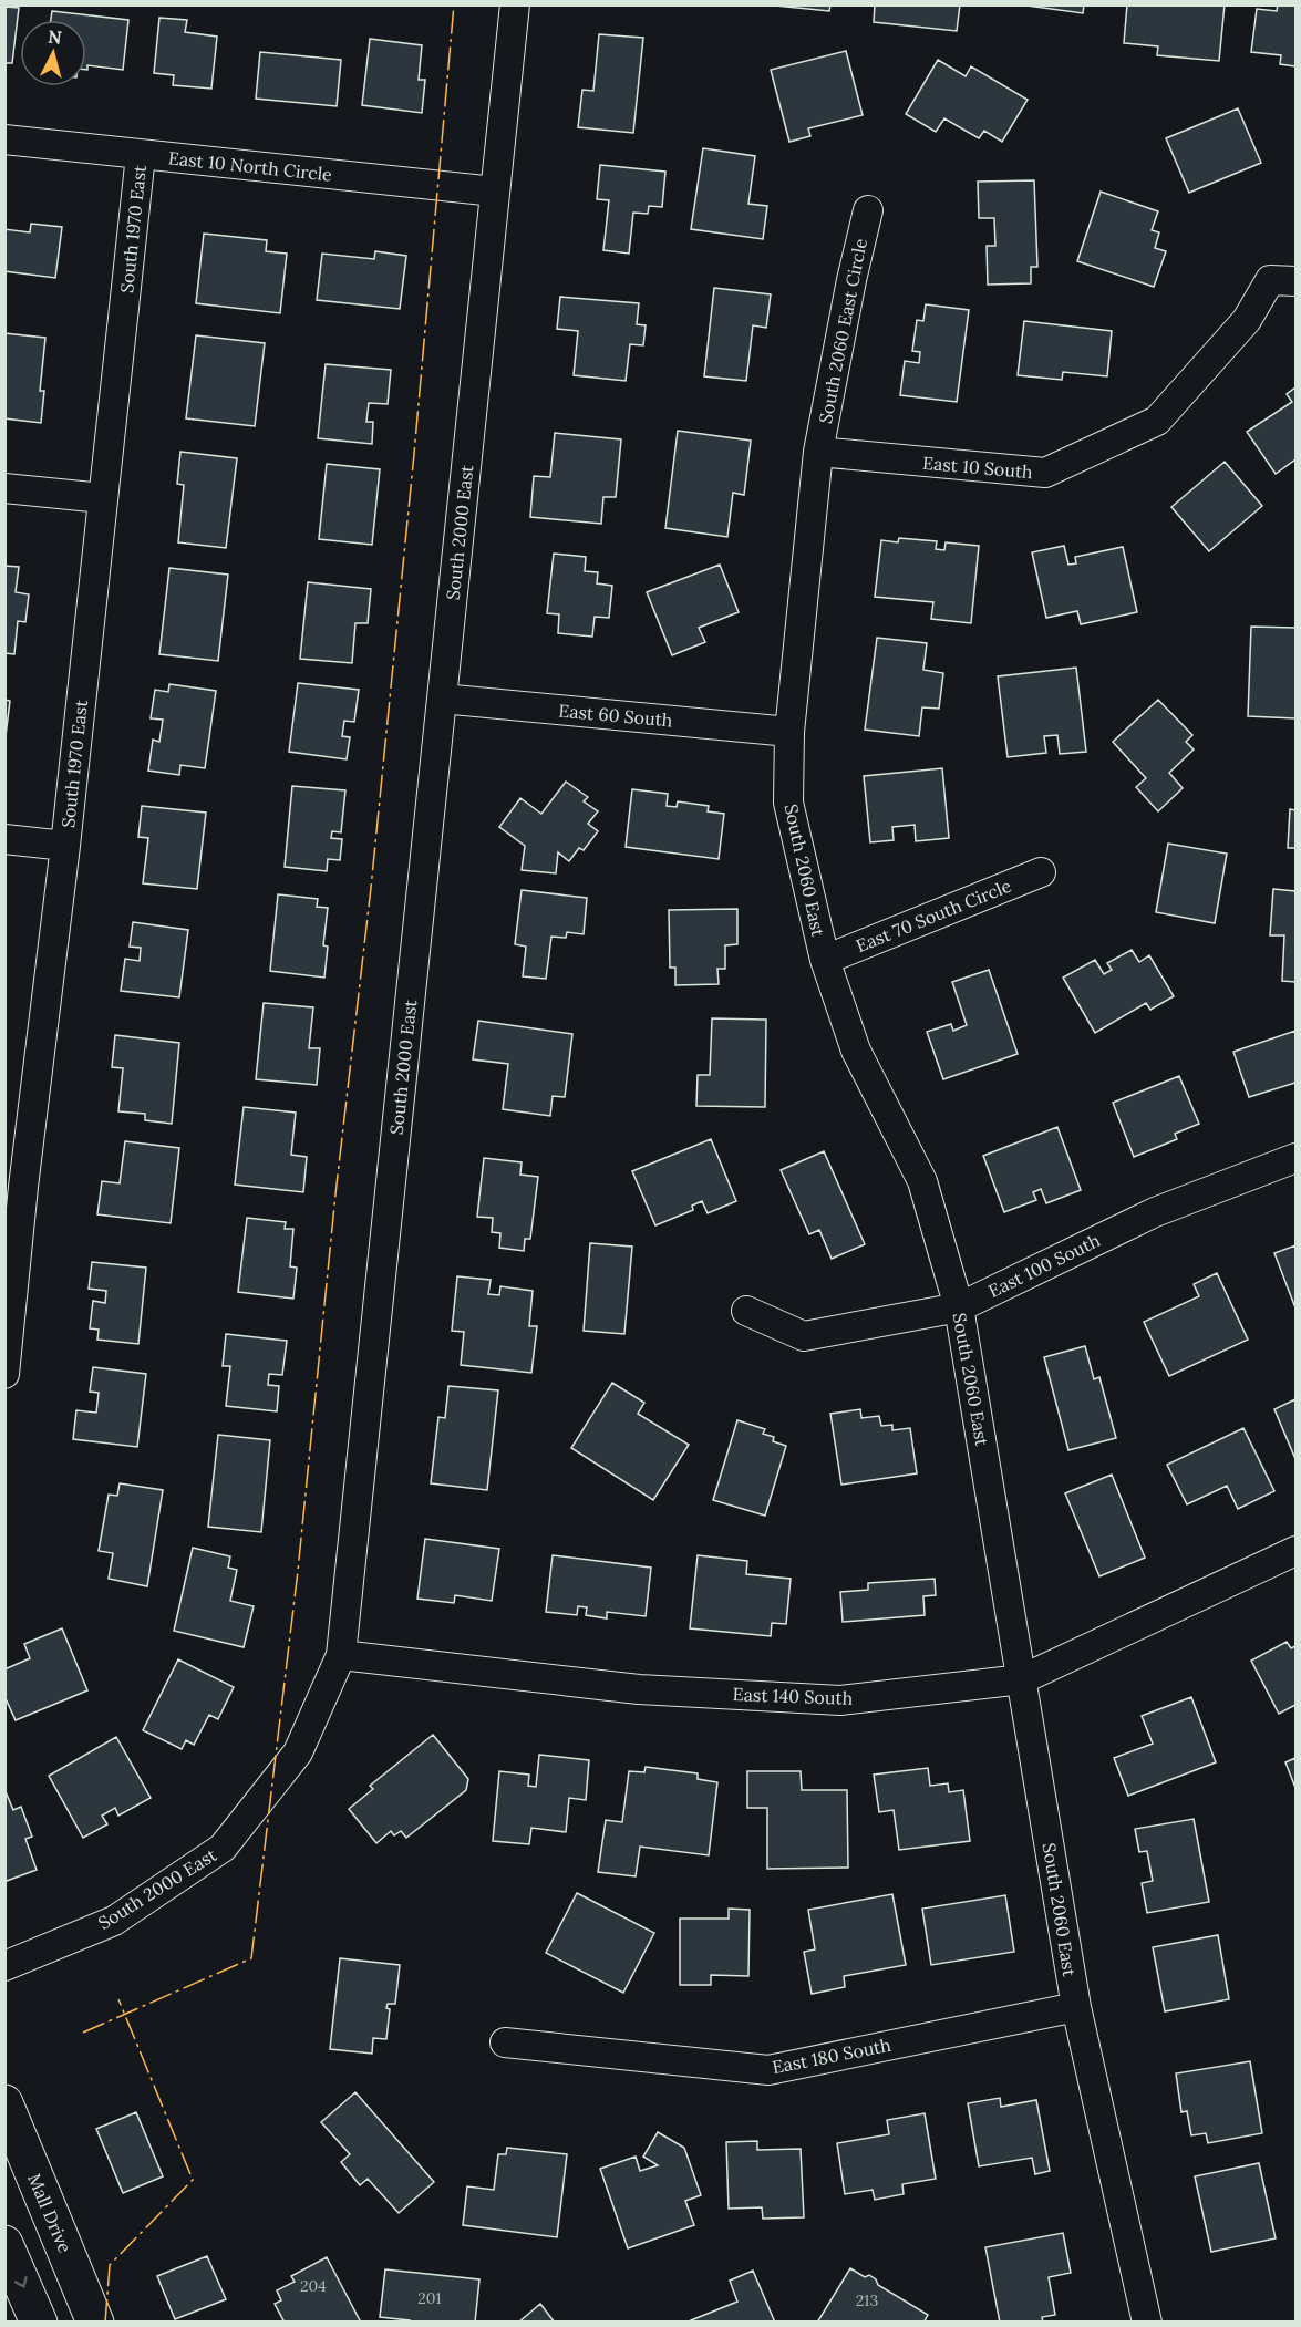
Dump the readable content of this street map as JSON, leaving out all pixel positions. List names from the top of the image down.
{
  "streets": {
    "main road": ["Mall Drive"],
    "street": [
      "East 10 North Circle",
      "South 1970 East",
      "South 2060 East Circle",
      "East 10 South",
      "South 2000 East",
      "East 60 South",
      "South 2060 East",
      "East 70 South Circle",
      "East 100 South",
      "East 140 South",
      "East 180 South"
    ]
  },
  "crossings": [
    ["East 10 North Circle", "South 1970 East"],
    ["East 10 North Circle", "South 2000 East"],
    ["South 2060 East Circle", "East 10 South"],
    ["South 2060 East Circle", "South 2060 East"],
    ["East 10 South", "South 2060 East"],
    ["South 2000 East", "East 60 South"],
    ["South 2000 East", "East 140 South"],
    ["East 60 South", "South 2060 East"],
    ["South 2060 East", "East 70 South Circle"],
    ["South 2060 East", "East 100 South"],
    ["South 2060 East", "East 140 South"],
    ["South 2060 East", "East 180 South"]
  ],
  "house_numbers": ["204", "201", "213"],
  "north": "top"
}
